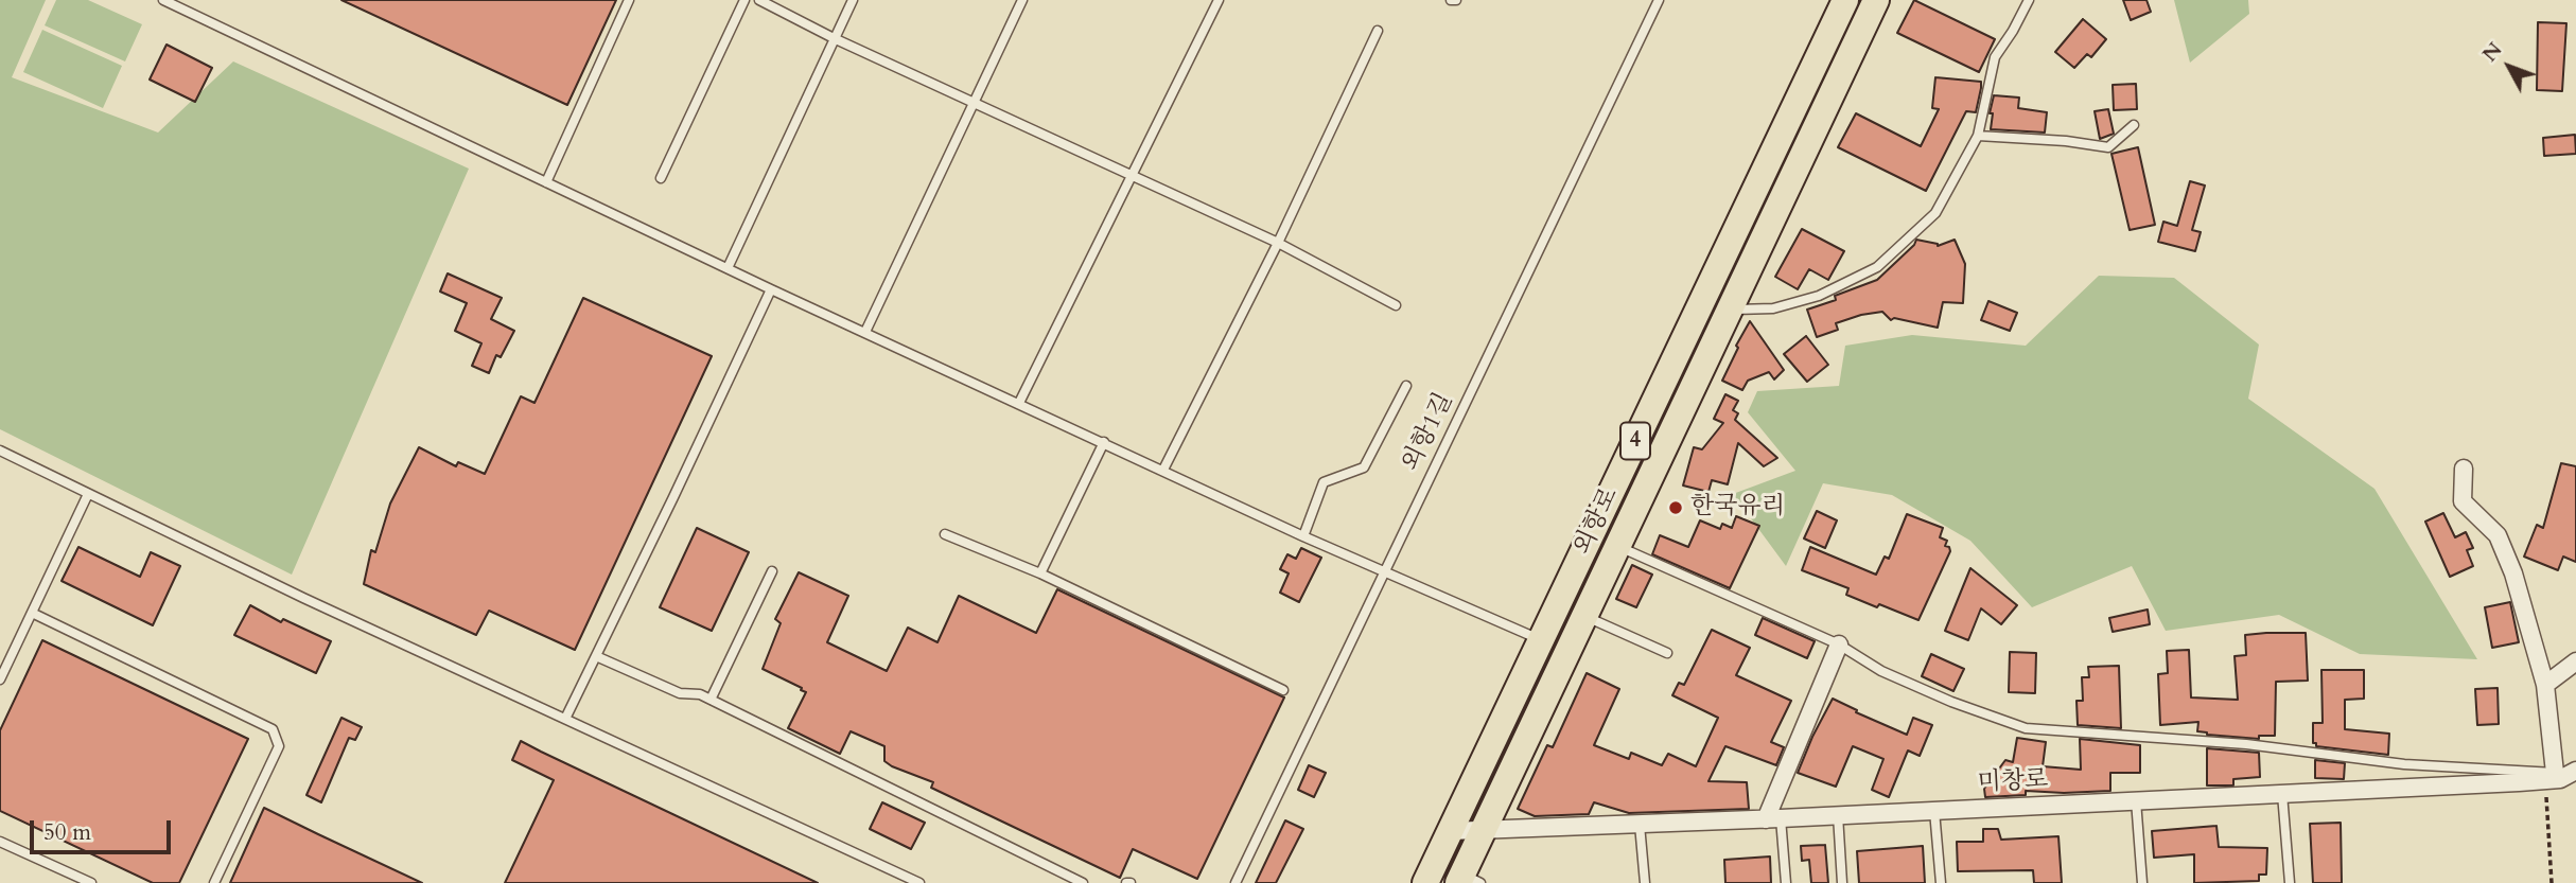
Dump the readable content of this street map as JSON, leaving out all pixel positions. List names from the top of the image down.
{
  "streets": {
    "main road": ["4", "외항로"],
    "street": ["미창로"],
    "lane": ["외항1길"]
  },
  "crossings": [
    ["외항로", "미창로"]
  ],
  "places": ["한국유리"],
  "scale_bar": "50 m",
  "north": "top left"
}
